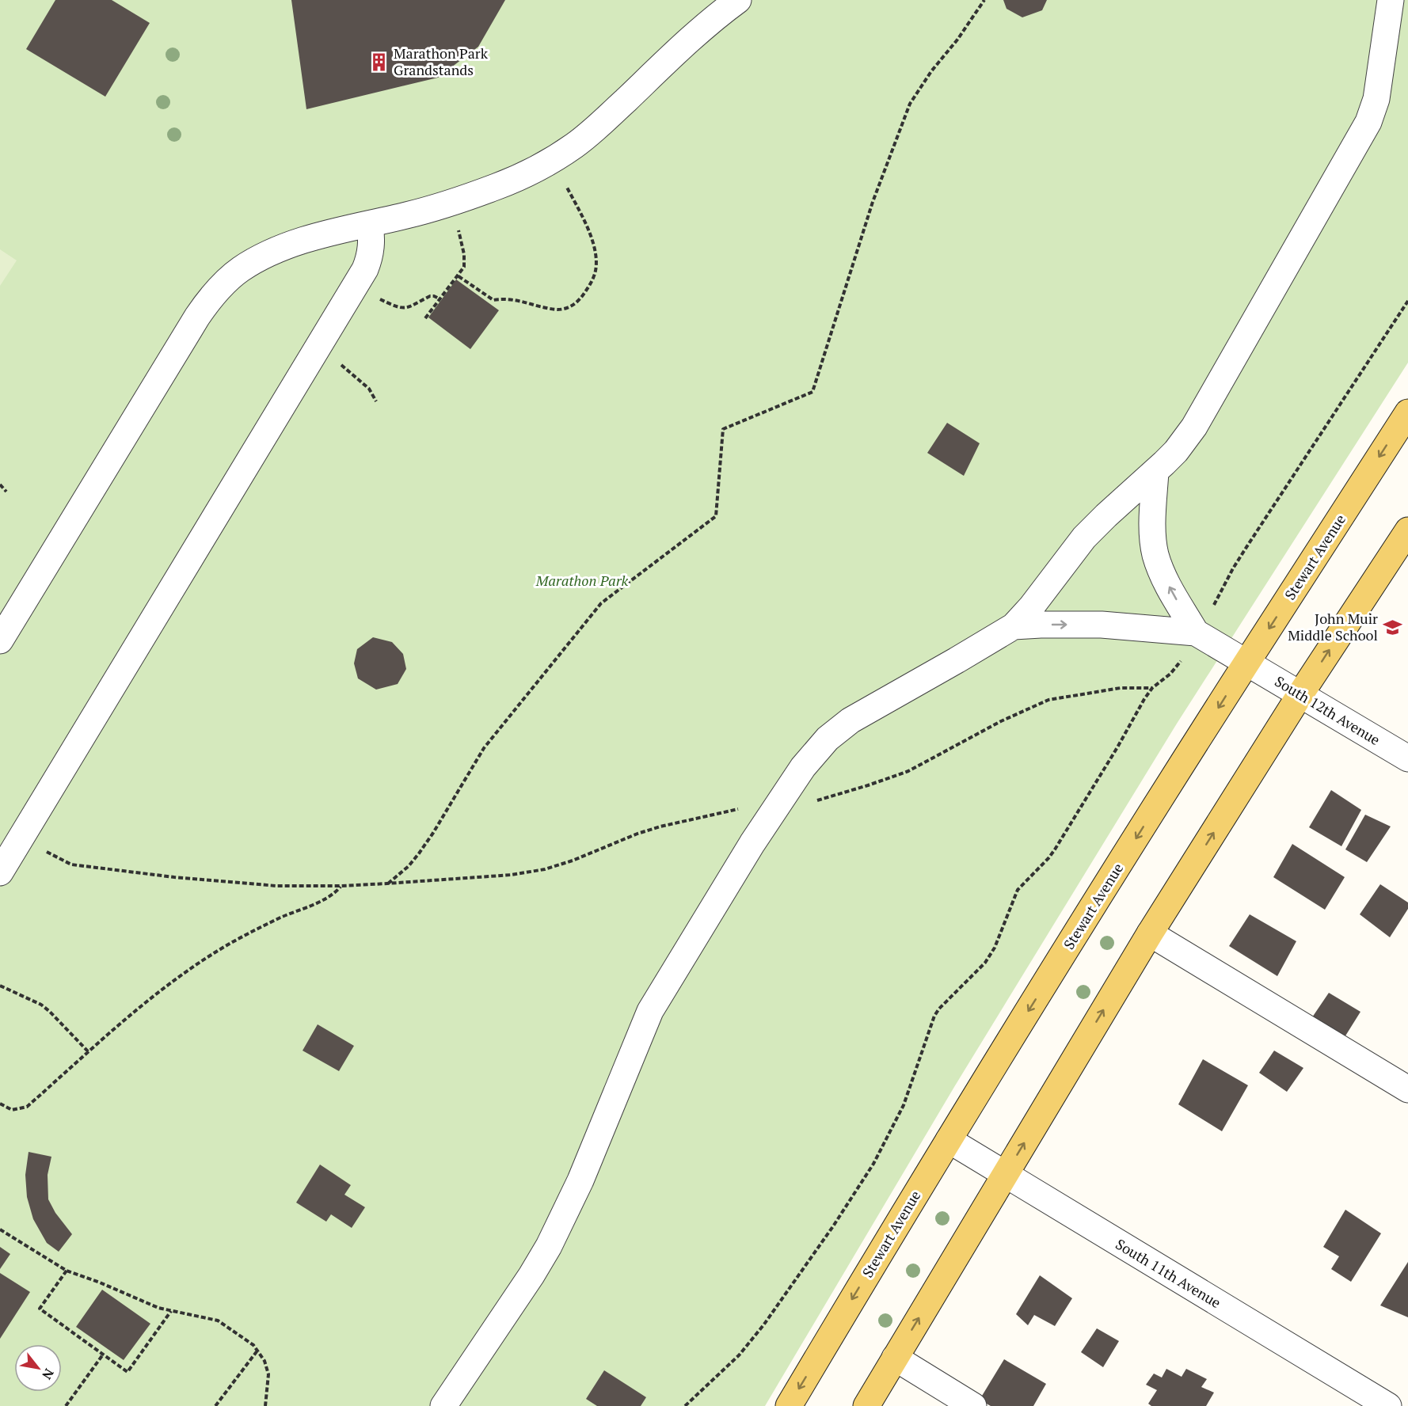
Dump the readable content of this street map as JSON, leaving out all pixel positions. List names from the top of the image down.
{
  "streets": {
    "main road": ["Stewart Avenue"],
    "street": ["South 12th Avenue", "South 11th Avenue"]
  },
  "crossings": [
    ["Stewart Avenue", "South 12th Avenue"],
    ["Stewart Avenue", "South 11th Avenue"]
  ],
  "parks": ["Marathon Park"],
  "places": {
    "building": ["Marathon Park Grandstands"],
    "school or university": ["John Muir Middle School"]
  },
  "north": "bottom right"
}
